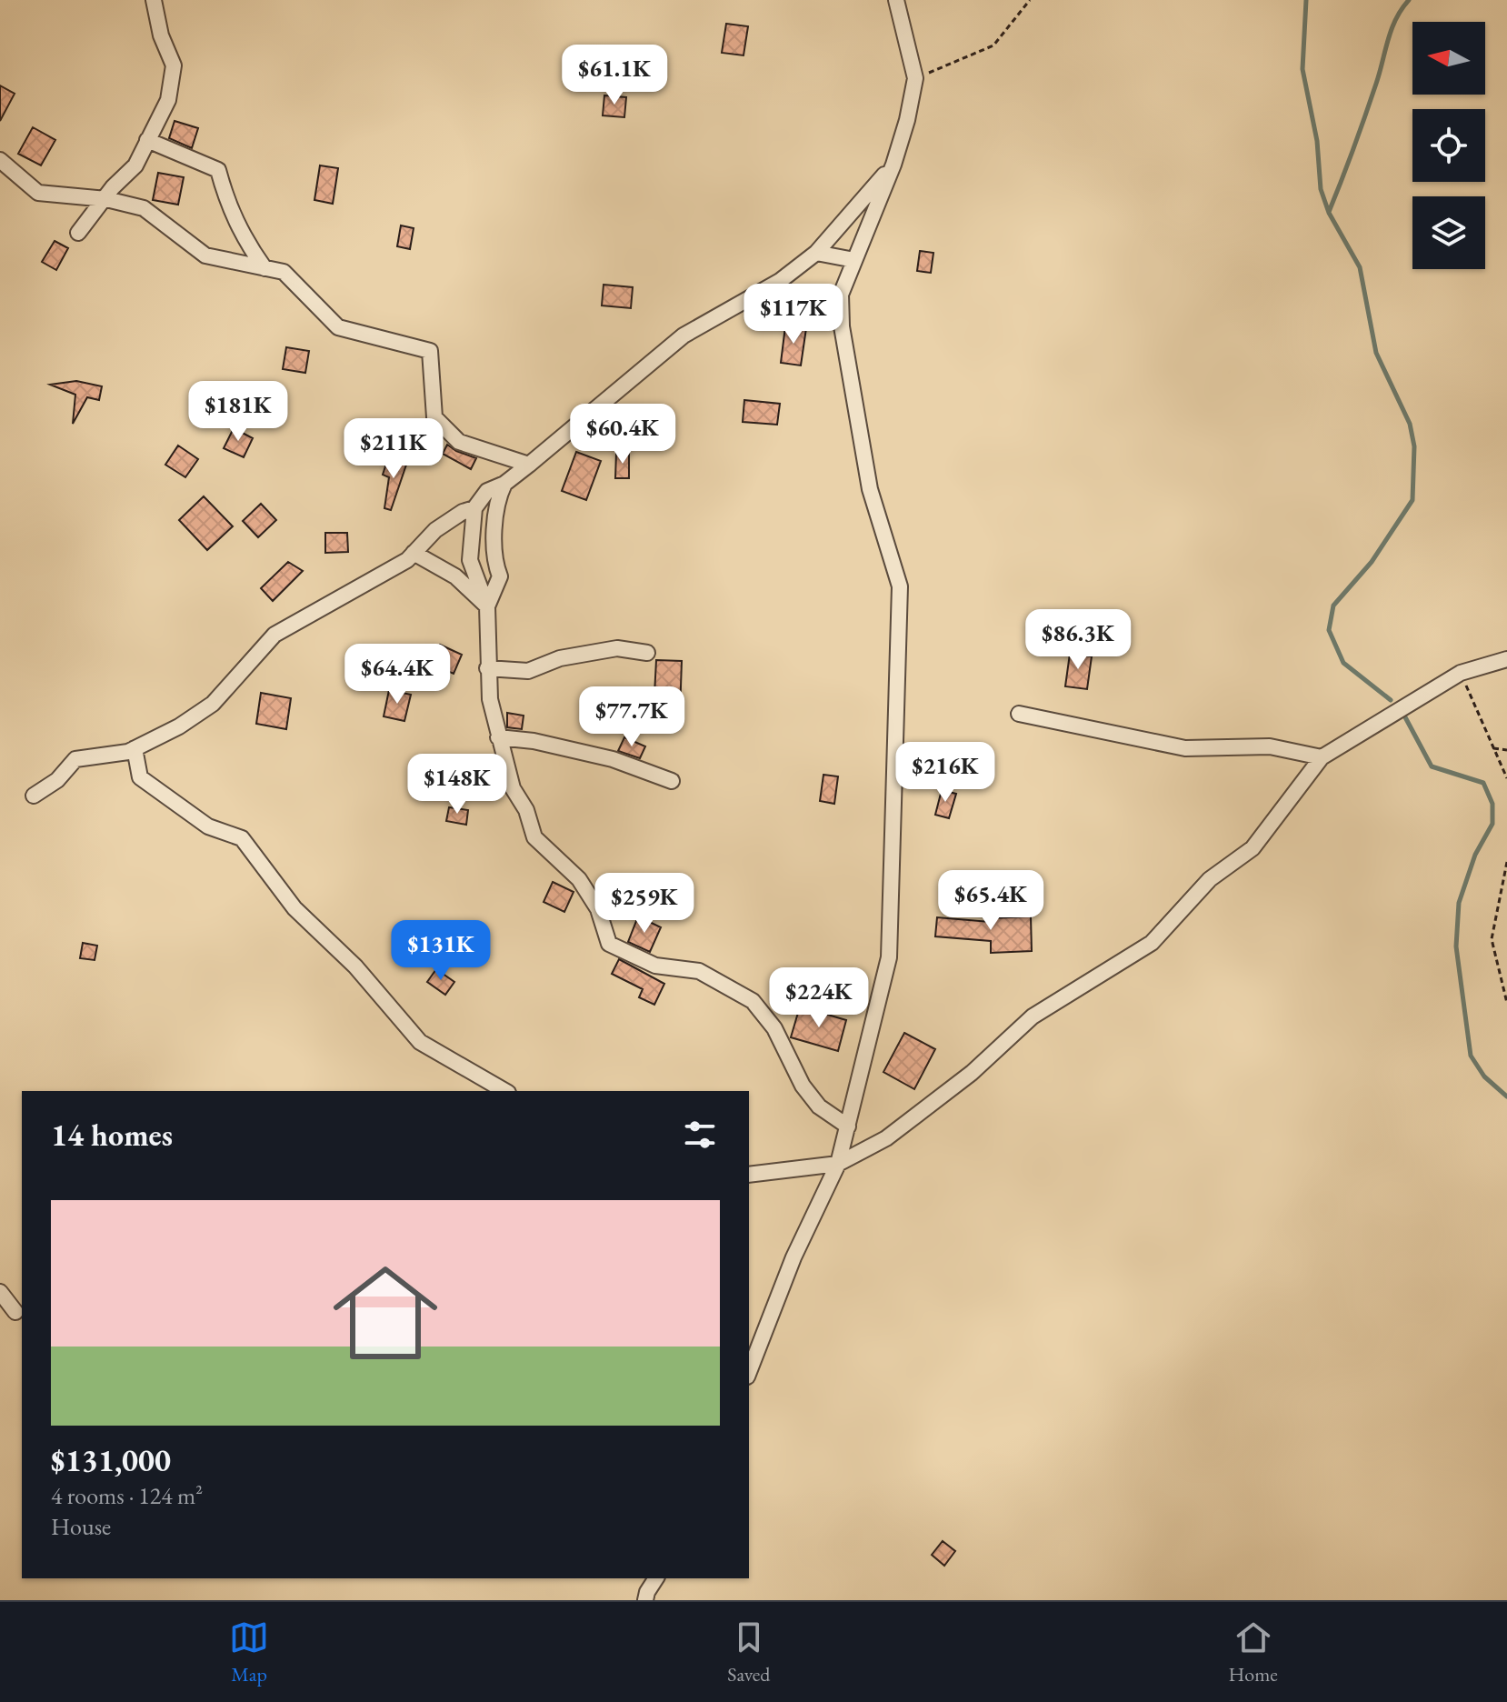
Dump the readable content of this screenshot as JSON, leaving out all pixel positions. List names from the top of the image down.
{
  "north": "left",
  "page": {
    "price": [
      "$61.1K",
      "$117K",
      "$181K",
      "$60.4K",
      "$211K",
      "$86.3K",
      "$64.4K",
      "$77.7K",
      "$216K",
      "$148K",
      "$65.4K",
      "$259K",
      "$131K",
      "$224K"
    ],
    "heading": "14 homes",
    "list": [
      {
        "name": "$131,000",
        "note": "4 rooms · 124 m² · House"
      }
    ],
    "tabs": ["Map", "Saved", "Home"]
  }
}
